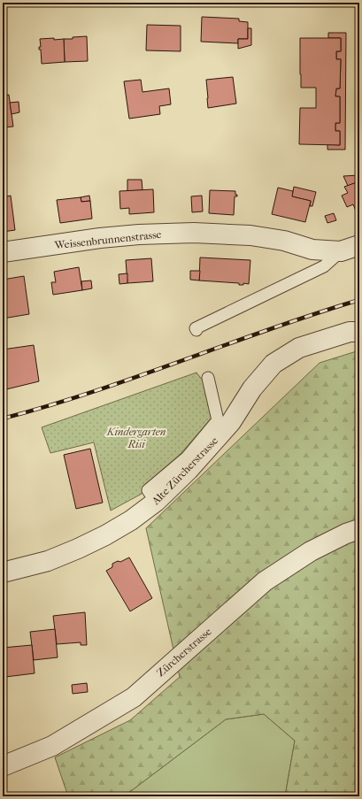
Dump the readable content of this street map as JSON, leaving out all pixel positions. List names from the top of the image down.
{
  "streets": {
    "street": ["Weissenbrunnenstrasse", "Alte Zürcherstrasse", "Zürcherstrasse"]
  },
  "parks": ["Kindergarten Risi"]
}
